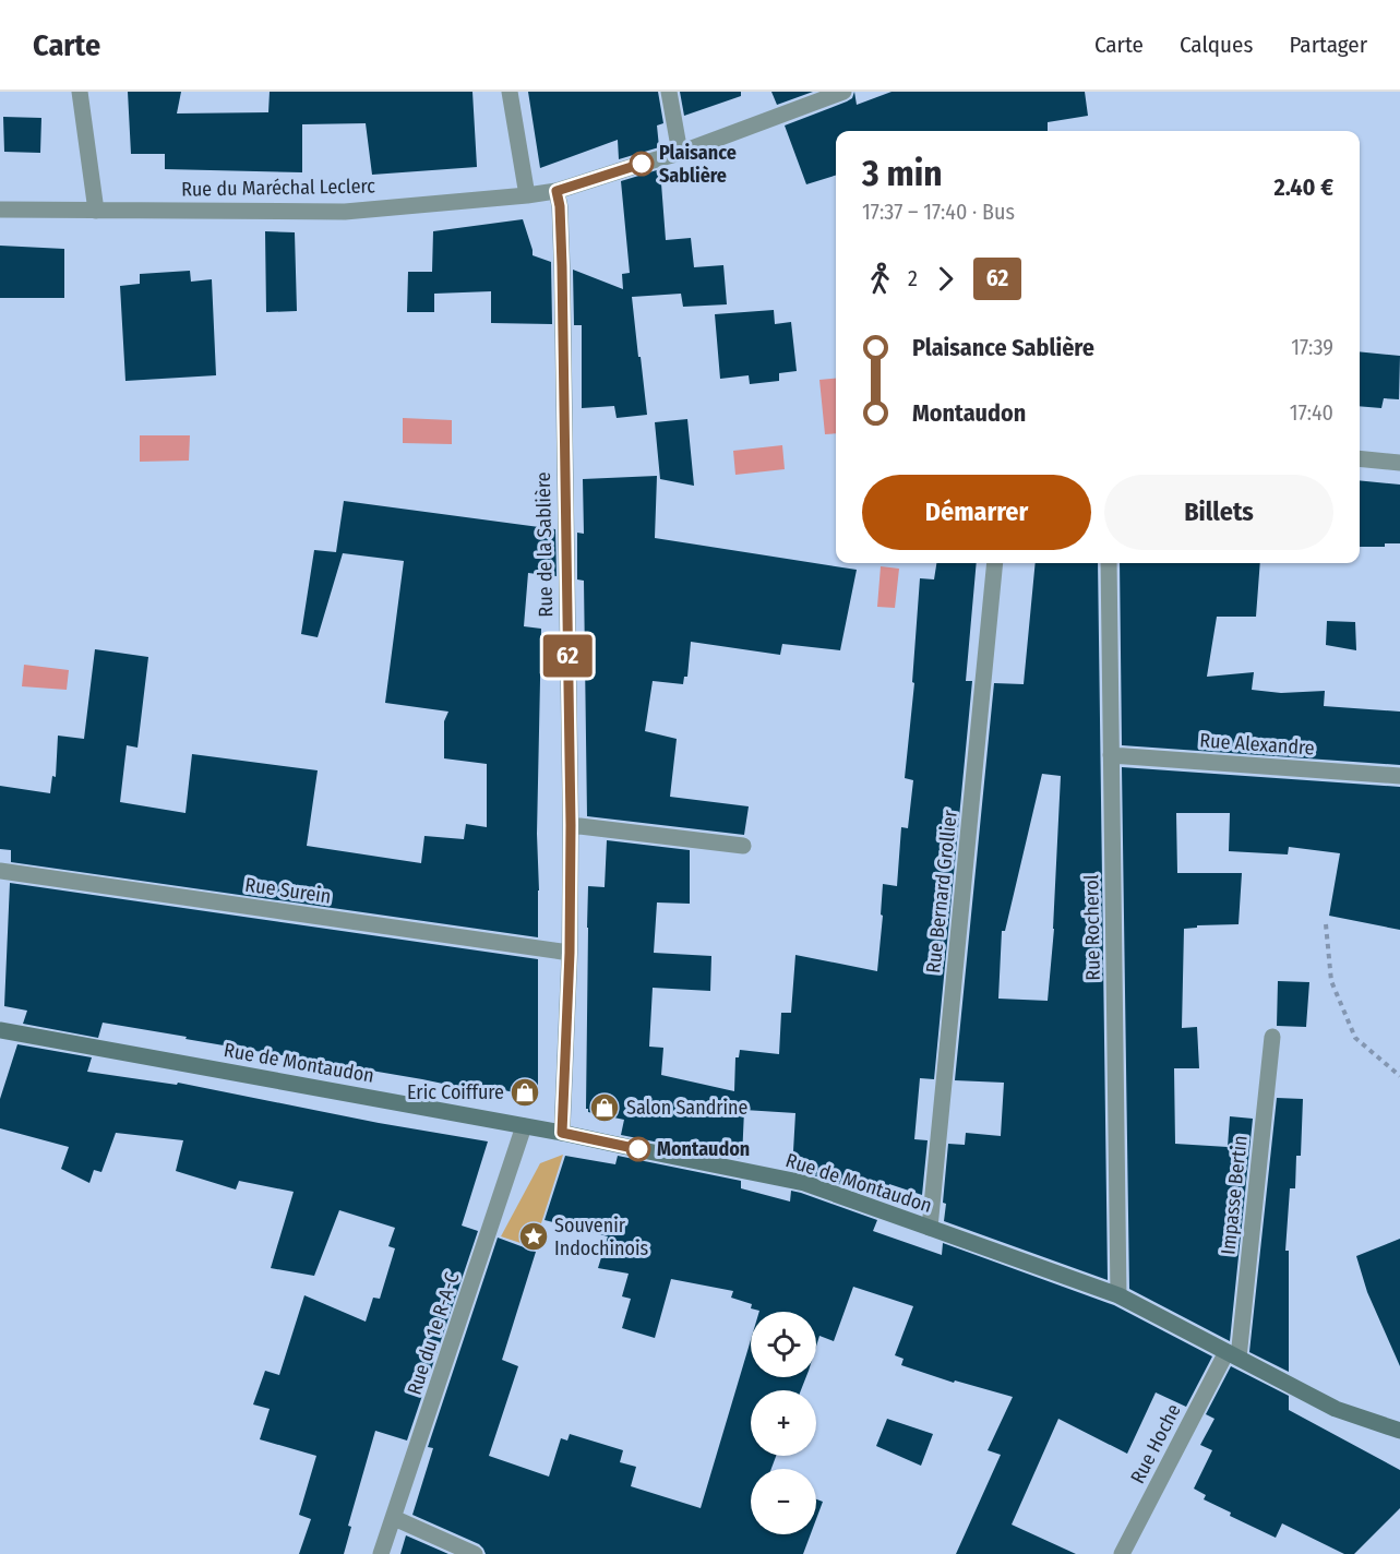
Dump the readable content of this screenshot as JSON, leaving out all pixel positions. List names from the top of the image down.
{
  "streets": {
    "main road": ["Rue de Montaudon"],
    "street": [
      "Rue du Maréchal Leclerc",
      "Rue de la Sablière",
      "Rue Alexandre",
      "Rue Surein",
      "Rue Bernard Grollier",
      "Rue Rocherol",
      "Impasse Bertin",
      "Rue du 1e R-A-C",
      "Rue Hoche"
    ]
  },
  "crossings": [
    ["Rue du Maréchal Leclerc", "Rue de la Sablière"],
    ["Rue de la Sablière", "Rue Surein"],
    ["Rue de la Sablière", "Rue de Montaudon"],
    ["Rue Alexandre", "Rue Rocherol"],
    ["Rue Bernard Grollier", "Rue de Montaudon"],
    ["Rue Rocherol", "Rue de Montaudon"],
    ["Rue de Montaudon", "Impasse Bertin"],
    ["Rue de Montaudon", "Rue du 1e R-A-C"],
    ["Rue de Montaudon", "Rue Hoche"],
    ["Impasse Bertin", "Rue Hoche"]
  ],
  "places": {
    "other": ["Plaisance Sablière", "Montaudon"],
    "shop": ["Eric Coiffure", "Salon Sandrine"],
    "place": ["Souvenir Indochinois"]
  },
  "lines": ["bus line 62"],
  "page": {
    "header": "Carte",
    "nav": ["Carte", "Calques", "Partager"],
    "on_map": "62",
    "heading": ["3 min", "17:37 – 17:40 · Bus", "2.40 €"],
    "legs": ["2", "62"],
    "list": [
      {
        "name": "Plaisance Sablière",
        "value": "17:39"
      },
      {
        "name": "Montaudon",
        "value": "17:40"
      }
    ],
    "buttons": ["Démarrer", "Billets"],
    "map_buttons": ["+", "−"]
  }
}
